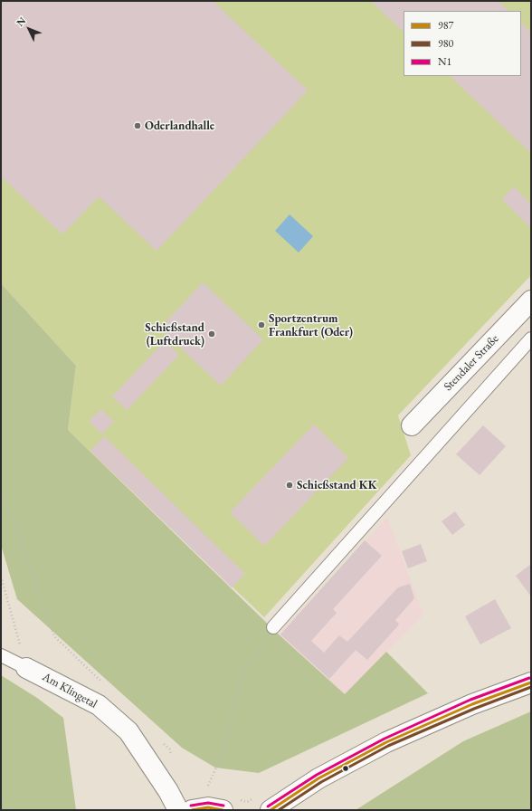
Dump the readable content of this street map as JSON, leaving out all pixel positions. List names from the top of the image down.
{
  "streets": {
    "street": ["Stendaler Straße", "Am Klingetal"]
  },
  "places": [
    "Oderlandhalle",
    "Sportzentrum Frankfurt (Oder)",
    "Schießstand (Luftdruck)",
    "Schießstand KK"
  ],
  "lines": ["transit line N1", "transit line 987", "transit line 980"],
  "legend": ["987", "980", "N1"],
  "north": "top left"
}
